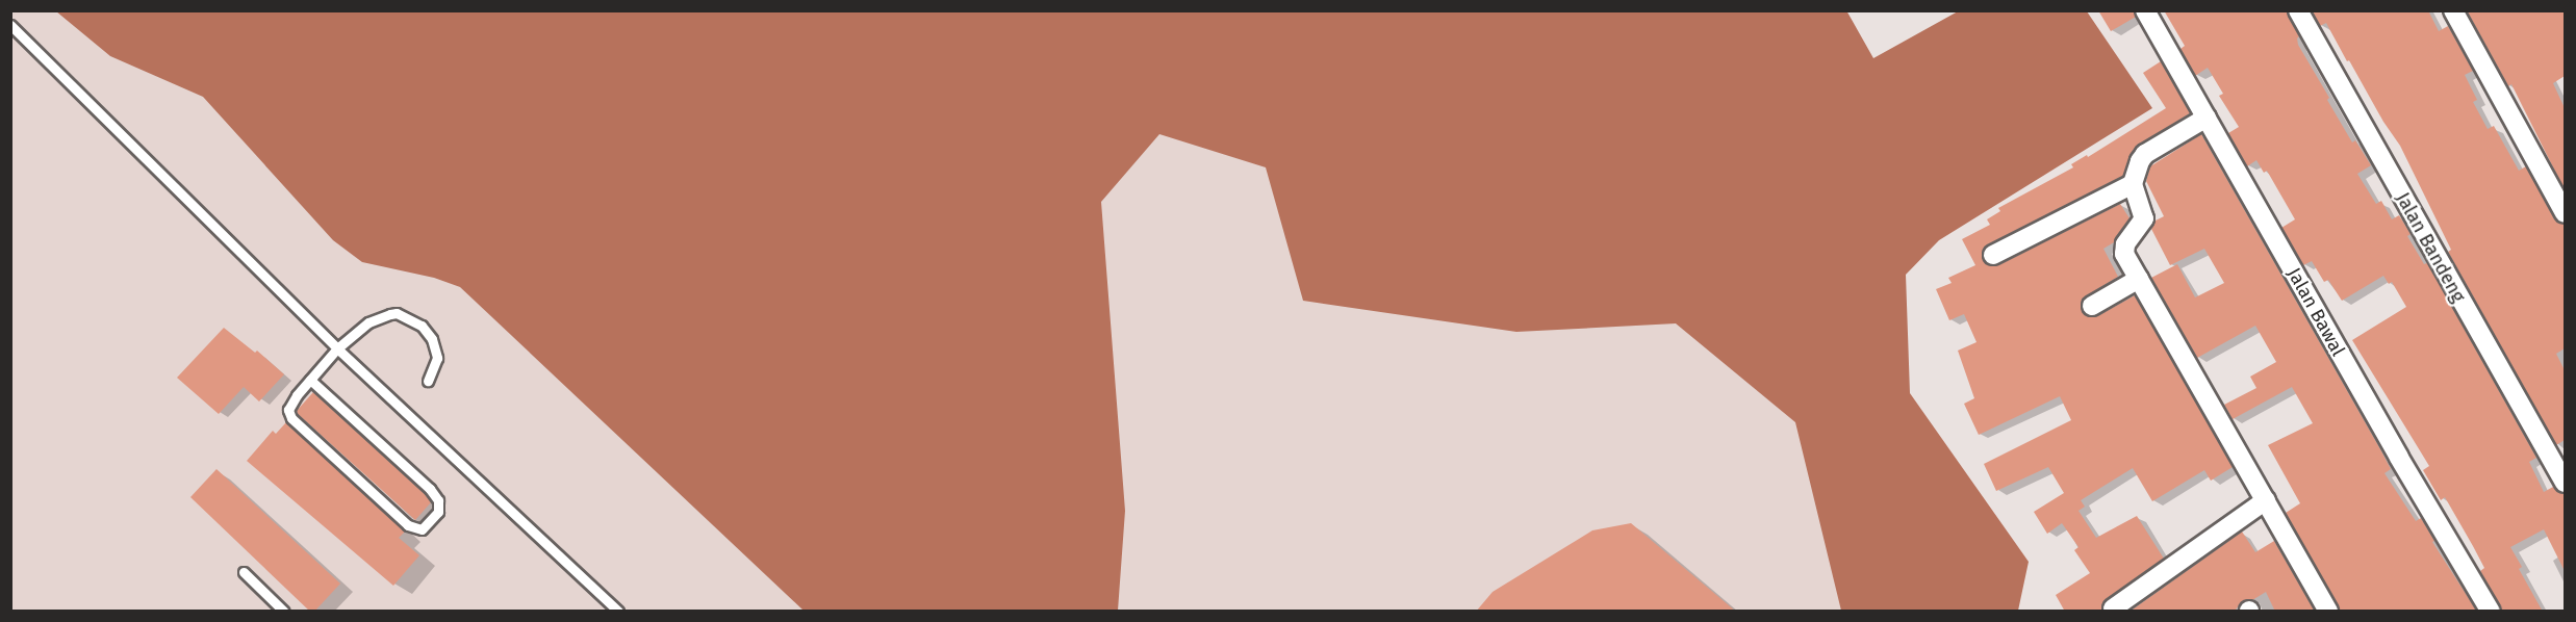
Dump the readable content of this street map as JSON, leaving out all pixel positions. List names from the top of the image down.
{
  "streets": {
    "street": ["Jalan Bandeng", "Jalan Bawal"]
  }
}
